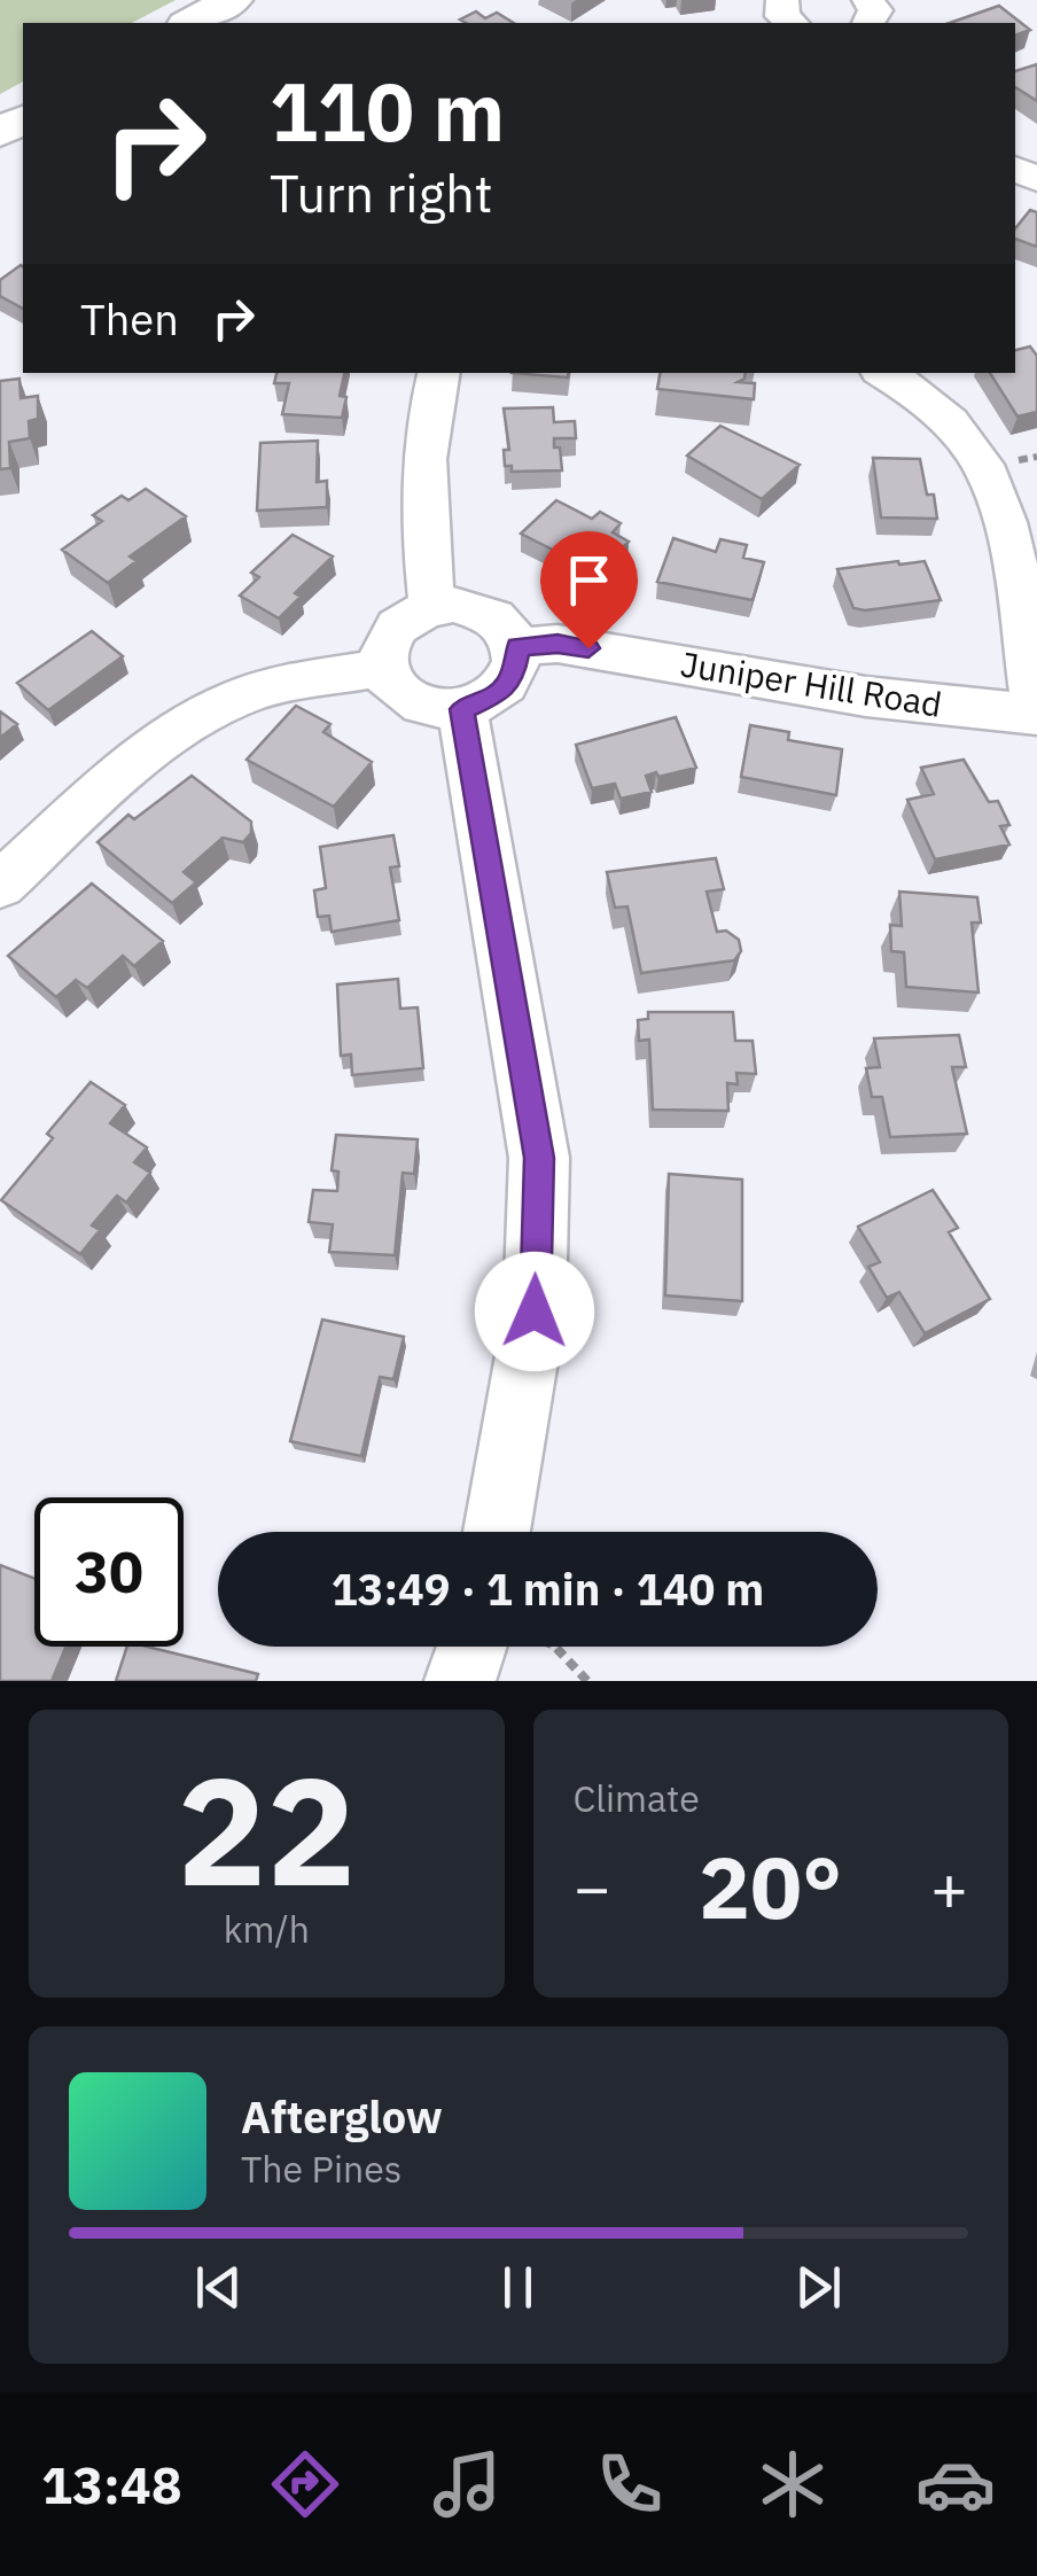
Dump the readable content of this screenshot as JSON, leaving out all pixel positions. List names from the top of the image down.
{
  "streets": {
    "street": ["Juniper Hill Road"]
  },
  "page": {
    "turn": ["110 m", "Turn right"],
    "then": "Then",
    "limit": "30",
    "trip": "13:49 · 1 min · 140 m",
    "tile": [
      ["22", "km/h"],
      "Climate"
    ],
    "heat": ["−", "20°", "+"],
    "song": ["Afterglow", "The Pines"],
    "tabs": "13:48"
  }
}
